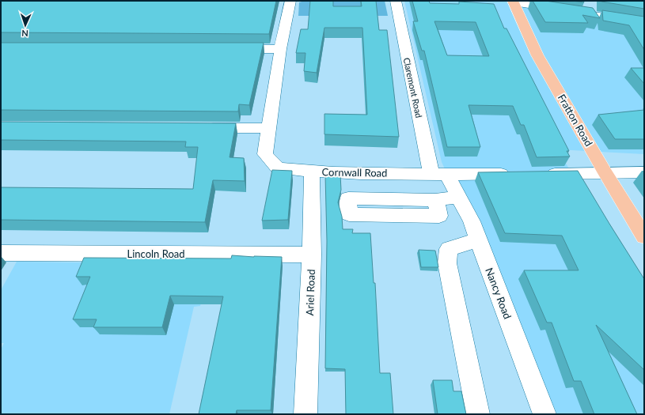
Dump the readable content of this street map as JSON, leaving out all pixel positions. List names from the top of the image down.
{
  "streets": {
    "main road": ["Fratton Road"],
    "street": [
      "Claremont Road",
      "Cornwall Road",
      "Lincoln Road",
      "Ariel Road",
      "Nancy Road"
    ]
  },
  "crossings": [
    ["Claremont Road", "Cornwall Road"],
    ["Claremont Road", "Nancy Road"],
    ["Cornwall Road", "Ariel Road"],
    ["Cornwall Road", "Nancy Road"],
    ["Lincoln Road", "Ariel Road"]
  ],
  "north": "bottom"
}
